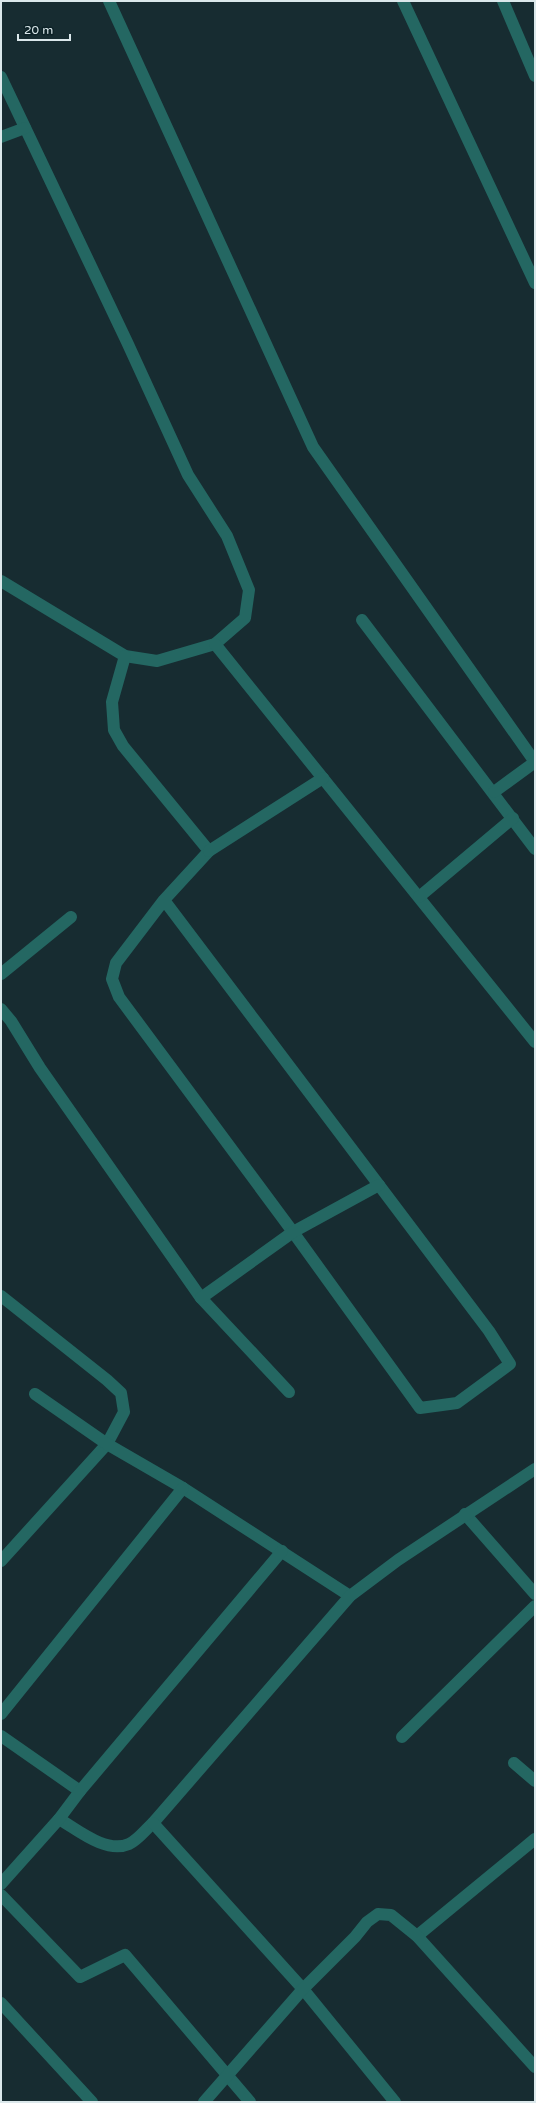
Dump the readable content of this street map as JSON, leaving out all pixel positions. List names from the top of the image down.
{
  "scale_bar": "20 m"
}
